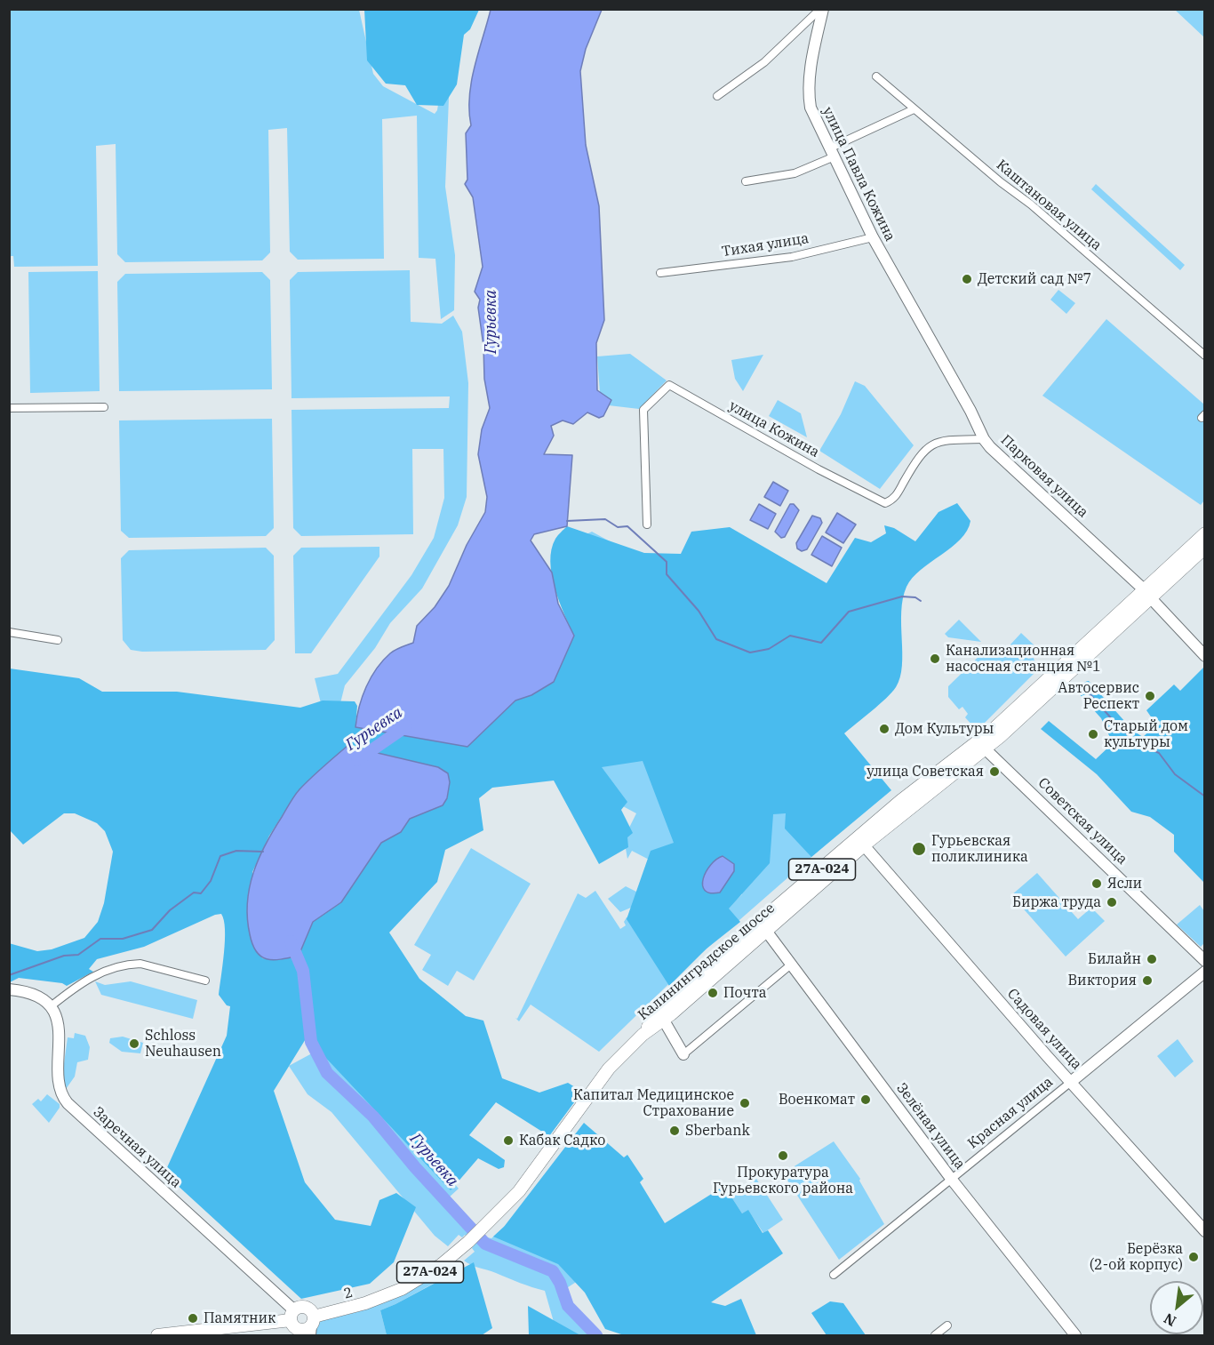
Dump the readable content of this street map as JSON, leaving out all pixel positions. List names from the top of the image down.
{
  "streets": {
    "main road": ["27А-024", "Калининградское шоссе", "2"],
    "street": [
      "улица Павла Кожина",
      "Каштановая улица",
      "Тихая улица",
      "улица Кожина",
      "Парковая улица",
      "Советская улица",
      "Садовая улица",
      "Красная улица",
      "Зелёная улица",
      "Заречная улица"
    ]
  },
  "crossings": [
    ["улица Павла Кожина", "Тихая улица"],
    ["улица Павла Кожина", "Парковая улица"],
    ["улица Кожина", "Парковая улица"],
    ["Парковая улица", "27А-024"],
    ["Советская улица", "27А-024"],
    ["Советская улица", "Калининградское шоссе"],
    ["27А-024", "Калининградское шоссе"],
    ["Калининградское шоссе", "Садовая улица"],
    ["Калининградское шоссе", "Зелёная улица"],
    ["Калининградское шоссе", "2"],
    ["Садовая улица", "Красная улица"],
    ["Красная улица", "Зелёная улица"]
  ],
  "water": ["Гурьевка"],
  "places": [
    "Детский сад №7",
    "Канализационная насосная станция №1",
    "Автосервис Респект",
    "Дом Культуры",
    "Старый дом культуры",
    "улица Советская",
    "Гурьевская поликлиника",
    "Ясли",
    "Биржа труда",
    "Билайн",
    "Виктория",
    "Почта",
    "Schloss Neuhausen",
    "Военкомат",
    "Капитал Медицинское Страхование",
    "Sberbank",
    "Кабак Садко",
    "Прокуратура Гурьевского района",
    "Берёзка (2-ой корпус)",
    "Памятник"
  ],
  "north": "bottom left"
}
